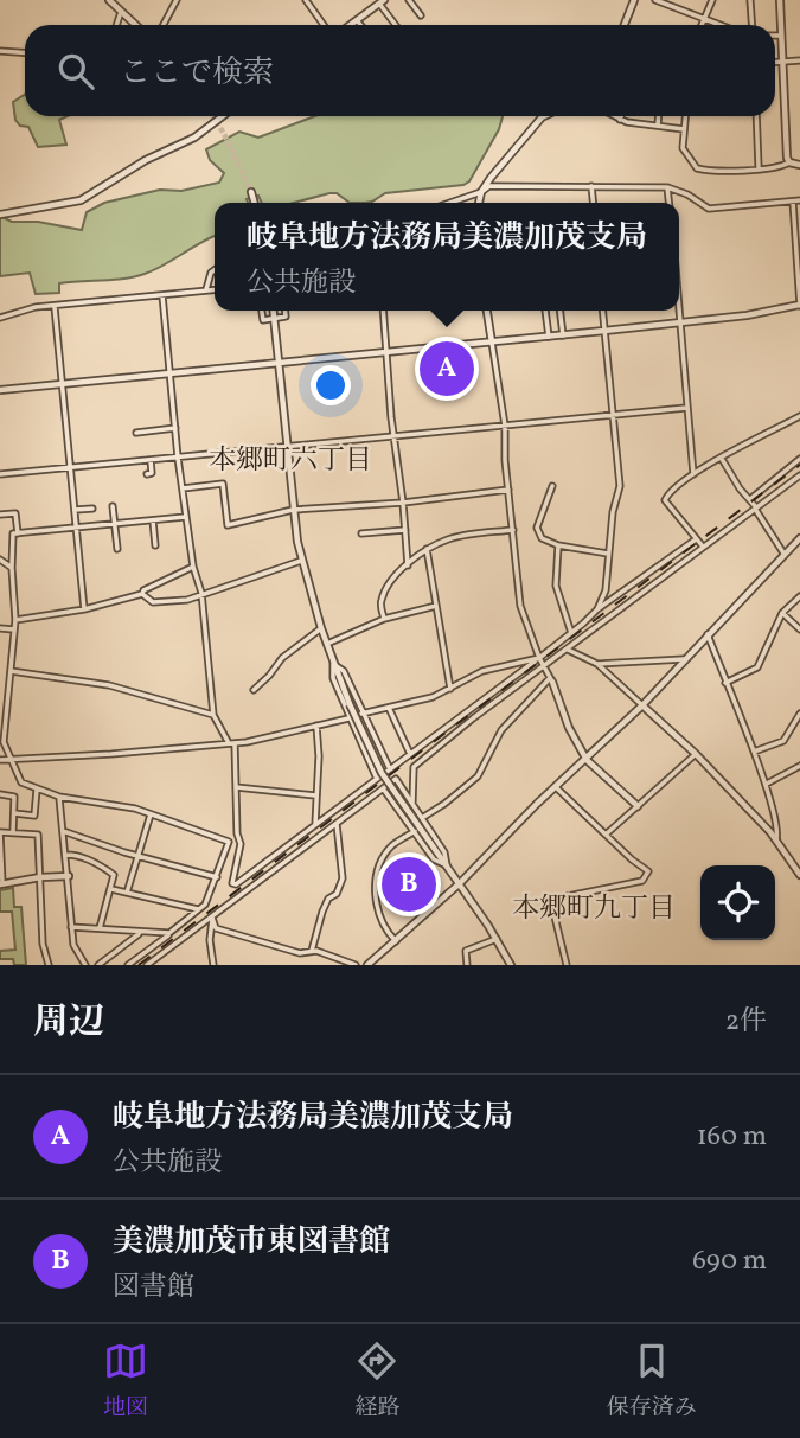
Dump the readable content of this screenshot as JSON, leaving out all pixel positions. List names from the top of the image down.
{
  "districts": ["本郷町六丁目", "本郷町九丁目"],
  "page": {
    "search": "ここで検索",
    "popup": ["岐阜地方法務局美濃加茂支局", "公共施設"],
    "pins": ["A", "B"],
    "heading": ["周辺", "2件"],
    "list": [
      {
        "mark": "A",
        "name": "岐阜地方法務局美濃加茂支局",
        "note": "公共施設",
        "value": "160 m"
      },
      {
        "mark": "B",
        "name": "美濃加茂市東図書館",
        "note": "図書館",
        "value": "690 m"
      }
    ],
    "nav": ["地図", "経路", "保存済み"]
  }
}
